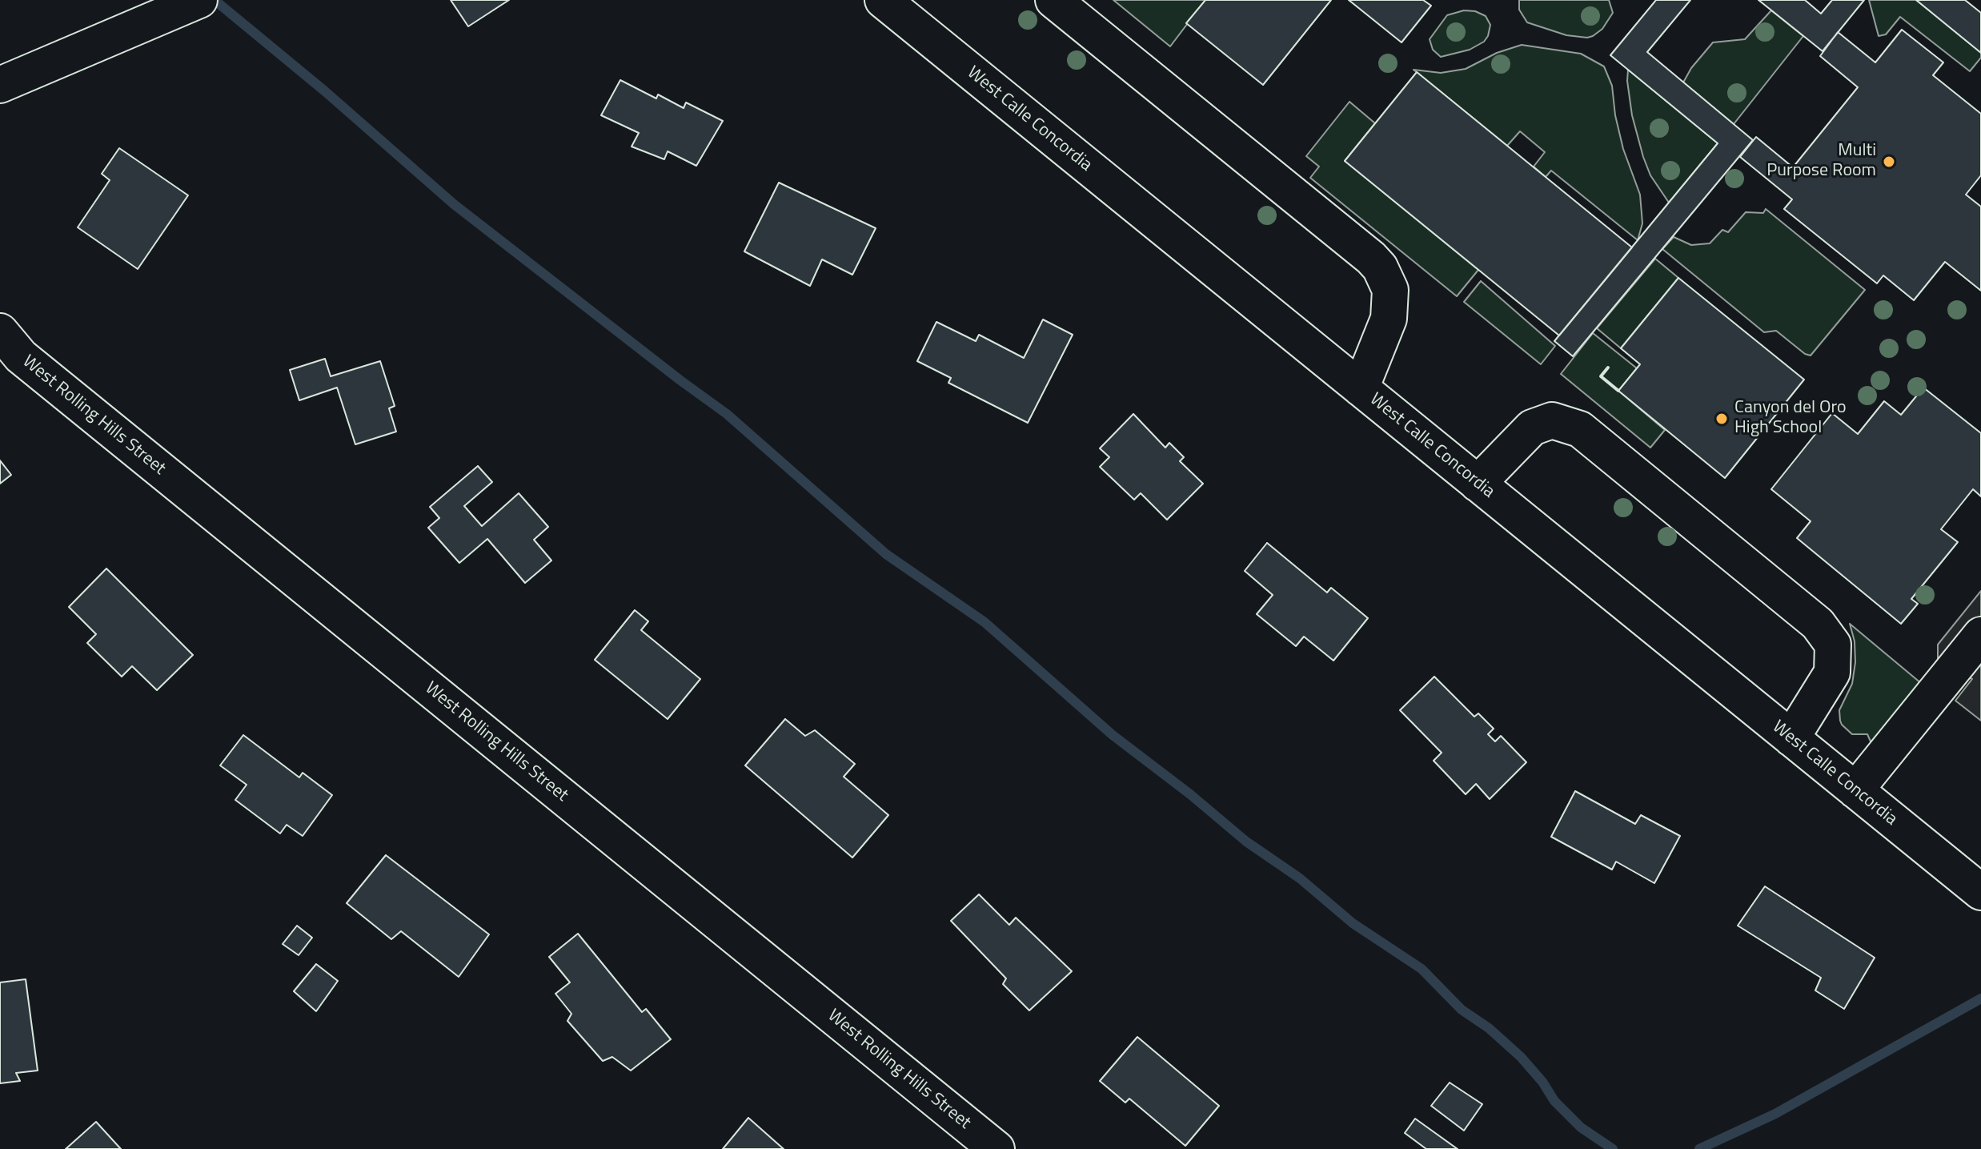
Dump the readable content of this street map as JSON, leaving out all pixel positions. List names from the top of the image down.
{
  "streets": {
    "street": ["West Calle Concordia", "West Rolling Hills Street"]
  },
  "places": ["Multi Purpose Room", "Canyon del Oro High School"]
}
